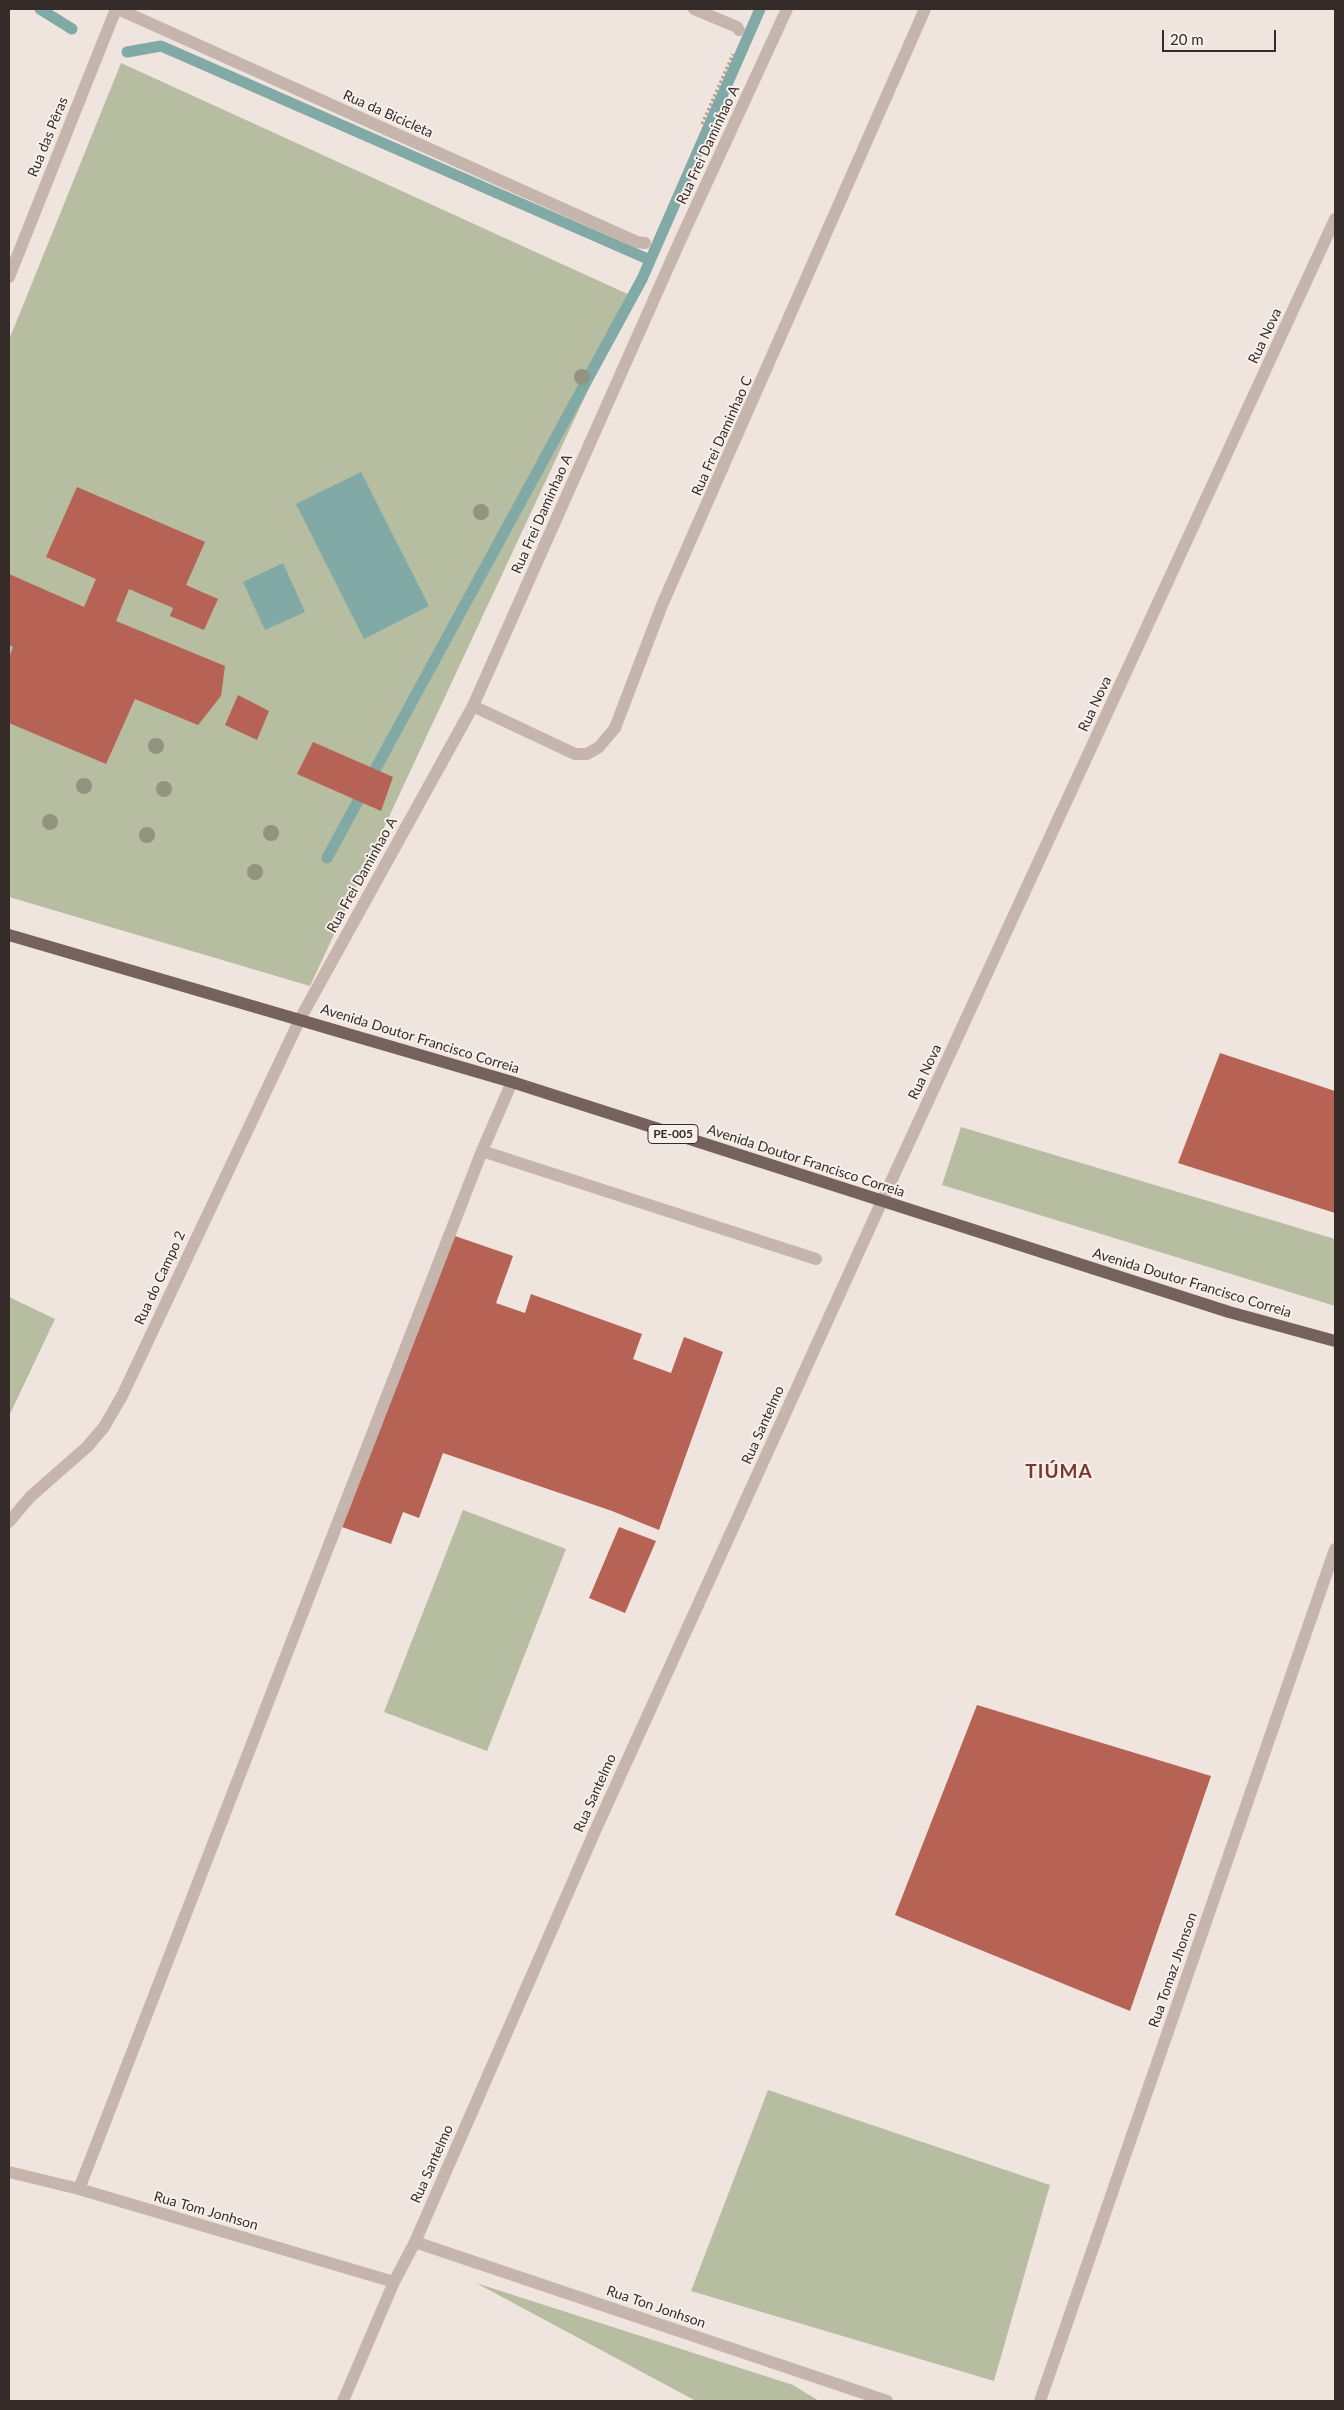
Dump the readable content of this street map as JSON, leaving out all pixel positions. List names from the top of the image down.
{
  "streets": {
    "main road": ["Avenida Doutor Francisco Correia", "PE-005"],
    "street": [
      "Rua da Bicicleta",
      "Rua das Pêras",
      "Rua Frei Daminhao A",
      "Rua Nova",
      "Rua Frei Daminhao C",
      "Rua do Campo 2",
      "Rua Santelmo",
      "Rua Tomaz Jhonson",
      "Rua Tom Jonhson",
      "Rua Ton Jonhson"
    ]
  },
  "crossings": [
    ["Rua da Bicicleta", "Rua das Pêras"],
    ["Rua Frei Daminhao A", "Rua Frei Daminhao C"],
    ["Rua Frei Daminhao A", "Avenida Doutor Francisco Correia"],
    ["Rua Frei Daminhao A", "Rua do Campo 2"],
    ["Rua Nova", "Avenida Doutor Francisco Correia"],
    ["Rua Nova", "Rua Santelmo"],
    ["Avenida Doutor Francisco Correia", "Rua do Campo 2"],
    ["Avenida Doutor Francisco Correia", "Rua Santelmo"],
    ["Rua Santelmo", "Rua Tom Jonhson"],
    ["Rua Santelmo", "Rua Ton Jonhson"]
  ],
  "districts": ["TIÚMA"],
  "scale_bar": "20 m"
}
